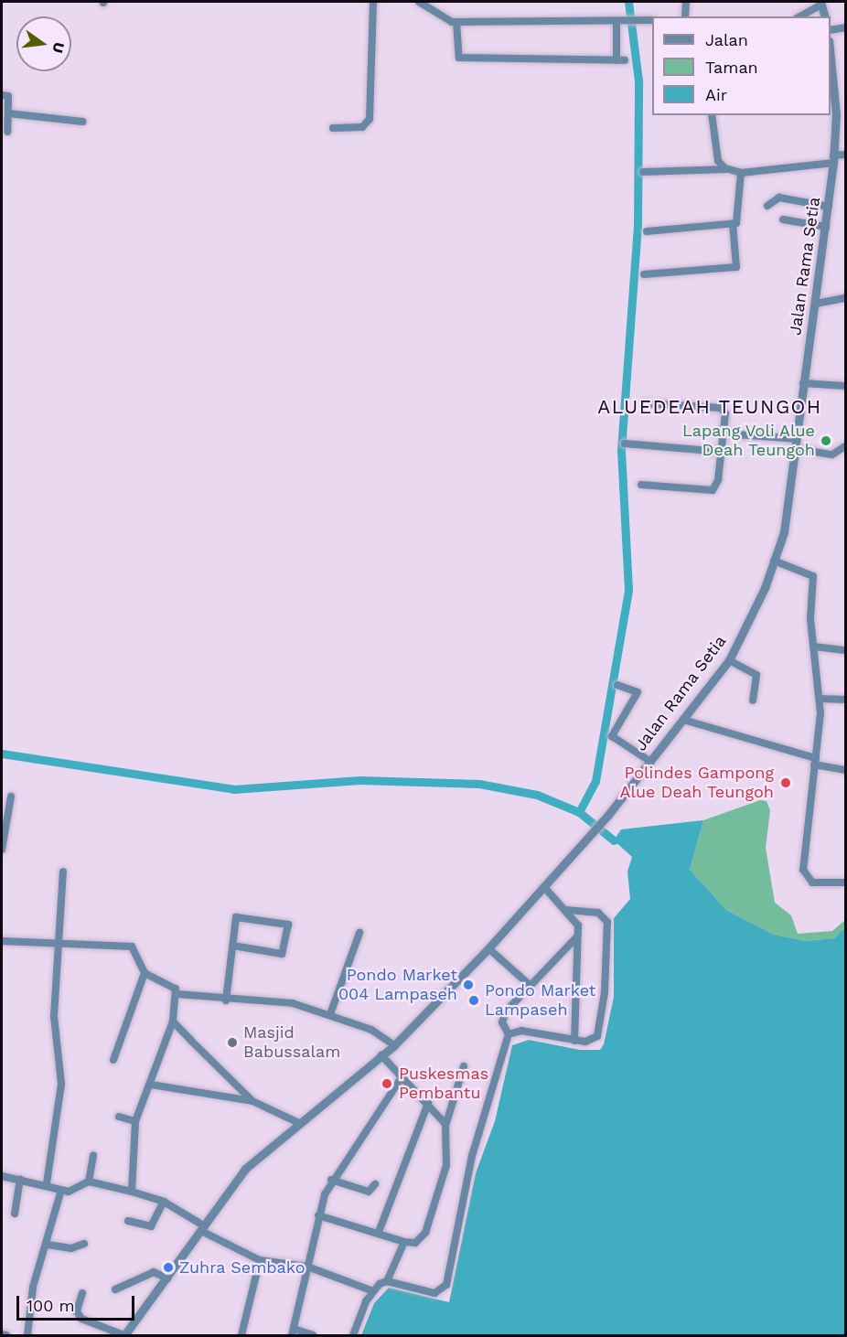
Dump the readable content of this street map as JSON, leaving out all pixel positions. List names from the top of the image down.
{
  "streets": {
    "street": ["Jalan Rama Setia"]
  },
  "districts": ["ALUEDEAH TEUNGOH"],
  "places": [
    "Lapang Voli Alue Deah Teungoh",
    "Polindes Gampong Alue Deah Teungoh",
    "Pondo Market 004 Lampaseh",
    "Pondo Market Lampaseh",
    "Masjid Babussalam",
    "Puskesmas Pembantu",
    "Zuhra Sembako"
  ],
  "legend": ["Jalan", "Taman", "Air"],
  "scale_bar": "100 m",
  "north": "right"
}
